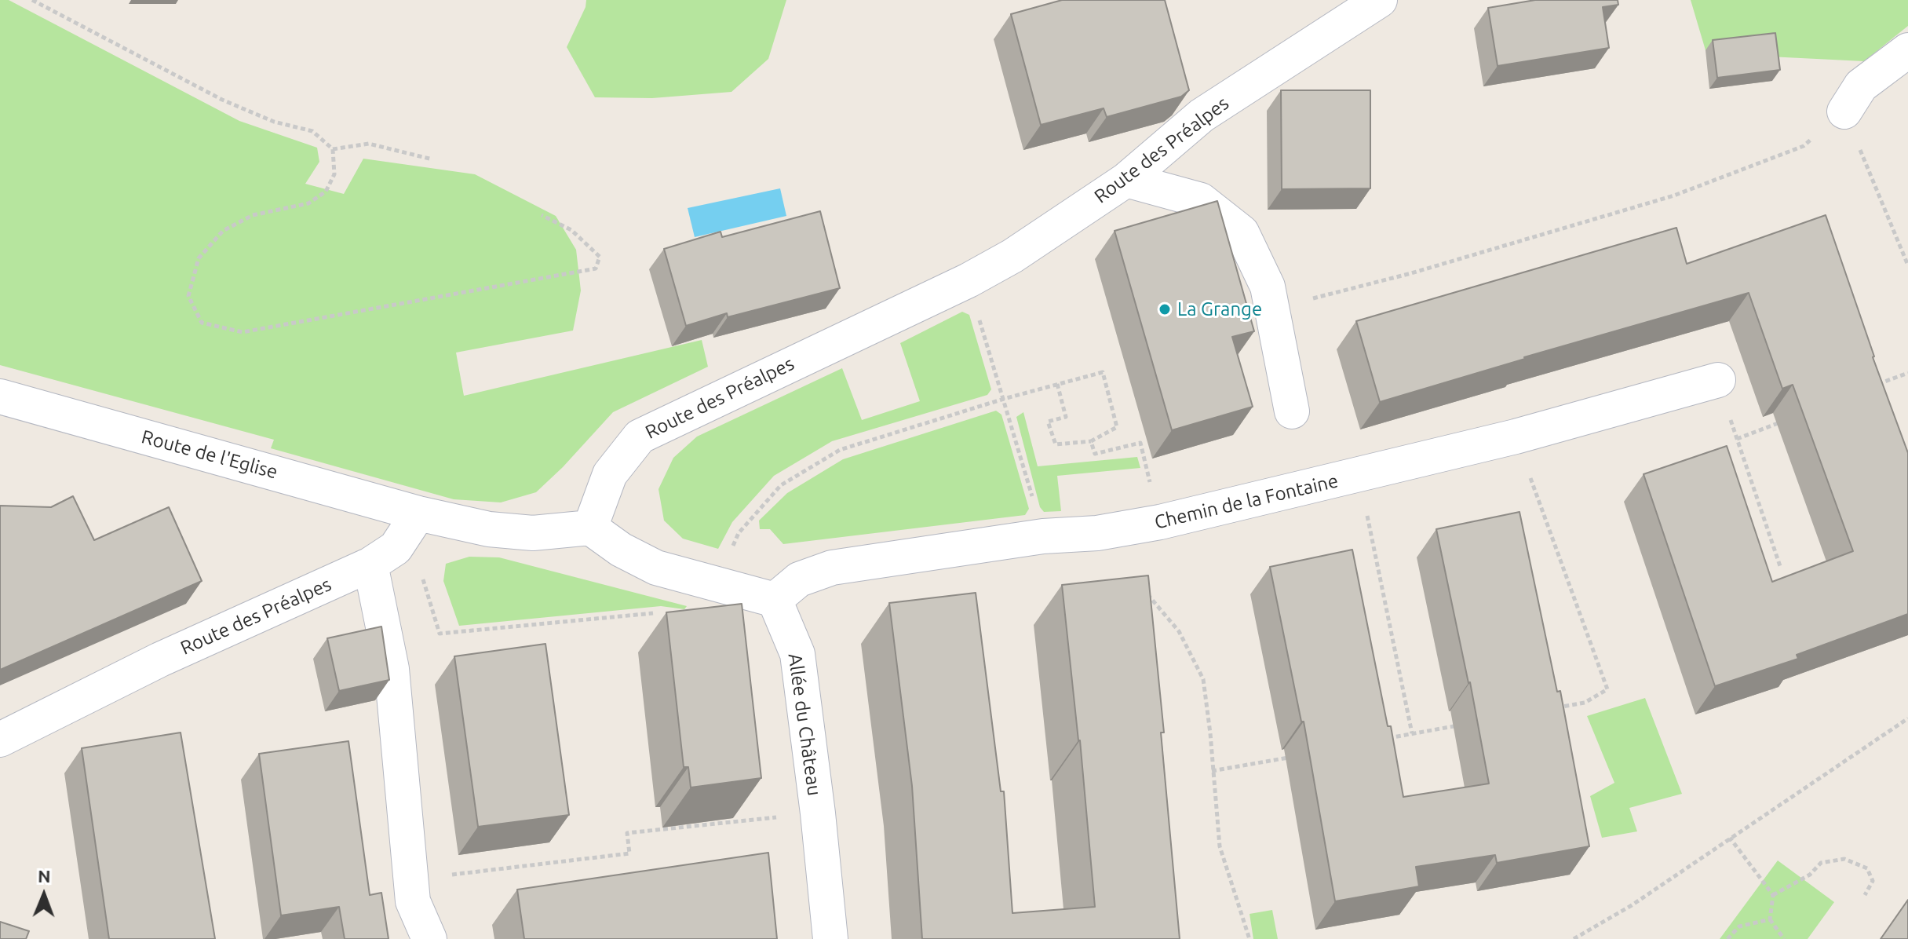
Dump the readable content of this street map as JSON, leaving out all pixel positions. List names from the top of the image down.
{
  "streets": {
    "street": [
      "Route des Préalpes",
      "Route de l'Eglise",
      "Chemin de la Fontaine",
      "Allée du Château"
    ]
  },
  "crossings": [
    ["Chemin de la Fontaine", "Allée du Château"]
  ],
  "places": ["La Grange"],
  "north": "top"
}
